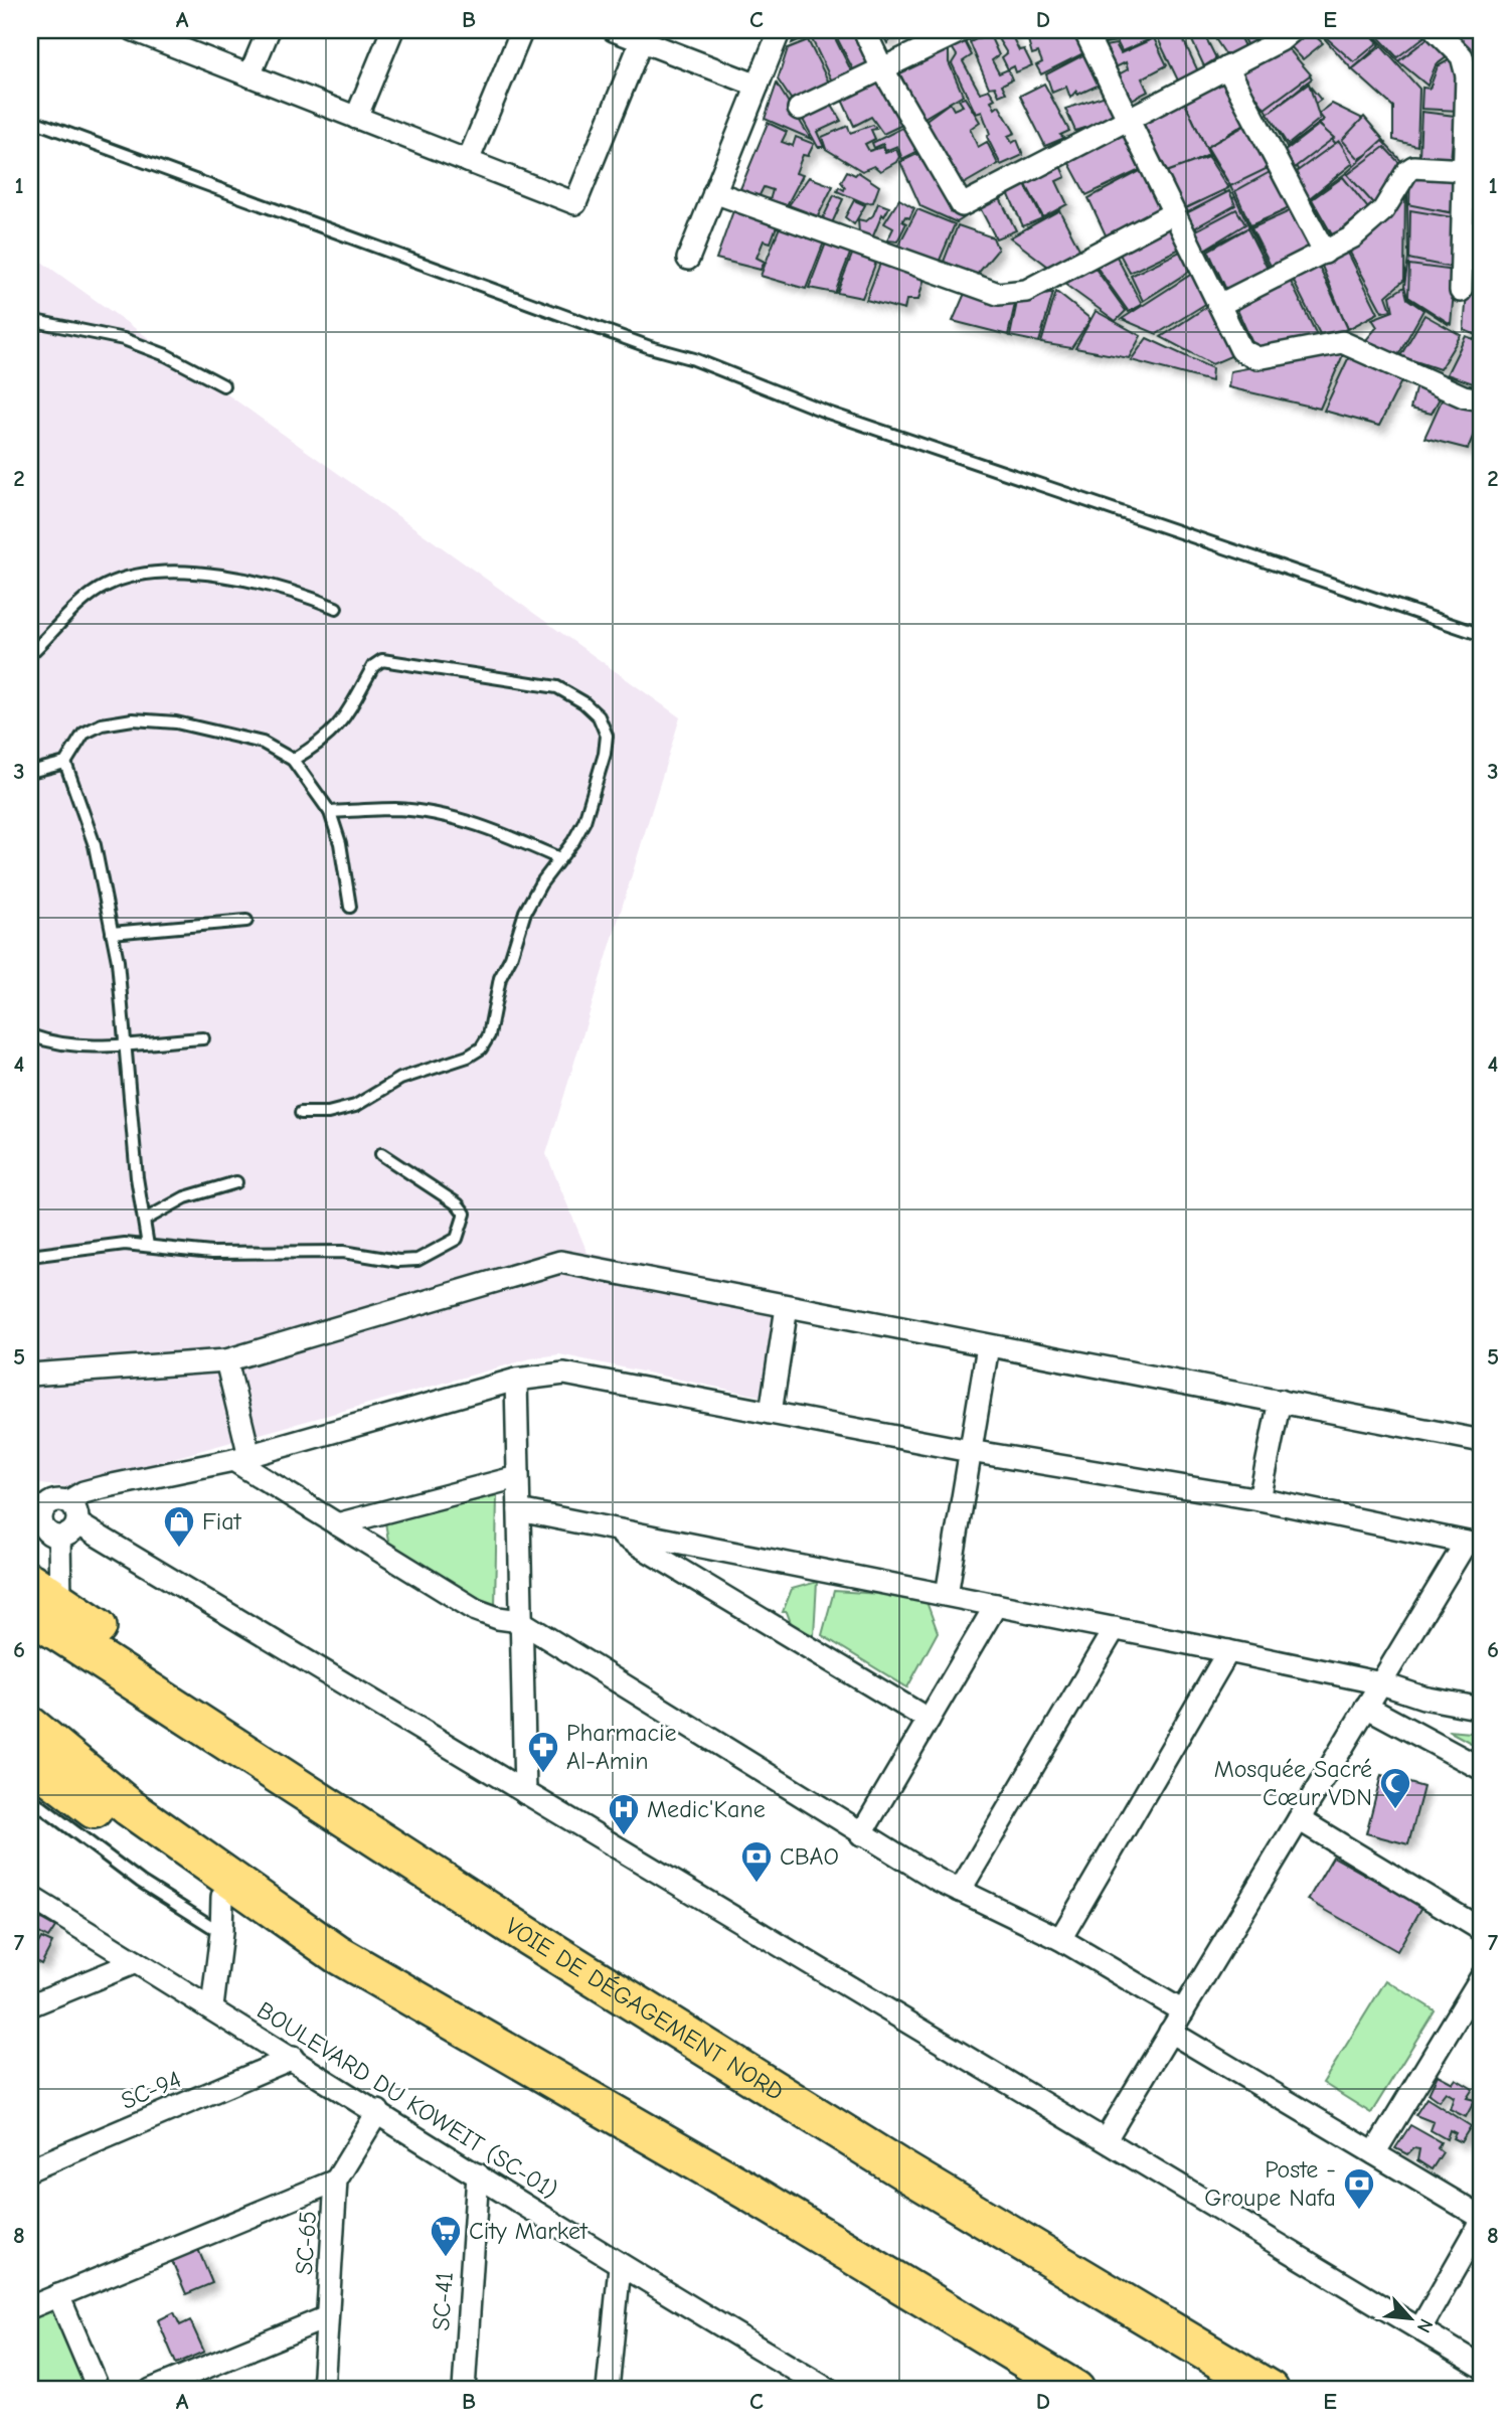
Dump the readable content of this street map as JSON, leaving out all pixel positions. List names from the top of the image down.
{
  "streets": {
    "highway": ["VOIE DE DÉGAGEMENT NORD"],
    "street": [
      "SC-94",
      "BOULEVARD DU KOWEIT (SC-01)",
      "SC-65",
      "SC-41"
    ]
  },
  "crossings": [
    ["SC-94", "BOULEVARD DU KOWEIT (SC-01)"],
    ["BOULEVARD DU KOWEIT (SC-01)", "SC-65"],
    ["BOULEVARD DU KOWEIT (SC-01)", "SC-41"]
  ],
  "places": {
    "shop": ["Fiat"],
    "pharmacy": ["Pharmacie Al-Amin"],
    "mosque": ["Mosquée Sacré Cœur VDN"],
    "hospital": ["Medic'Kane"],
    "bank": ["CBAO", "Poste - Groupe Nafa"],
    "supermarket": ["City Market"]
  },
  "north": "bottom right",
  "grid": {
    "columns": [
      "A",
      "B",
      "C",
      "D",
      "E"
    ],
    "rows": [
      "1",
      "2",
      "3",
      "4",
      "5",
      "6",
      "7",
      "8"
    ]
  }
}
